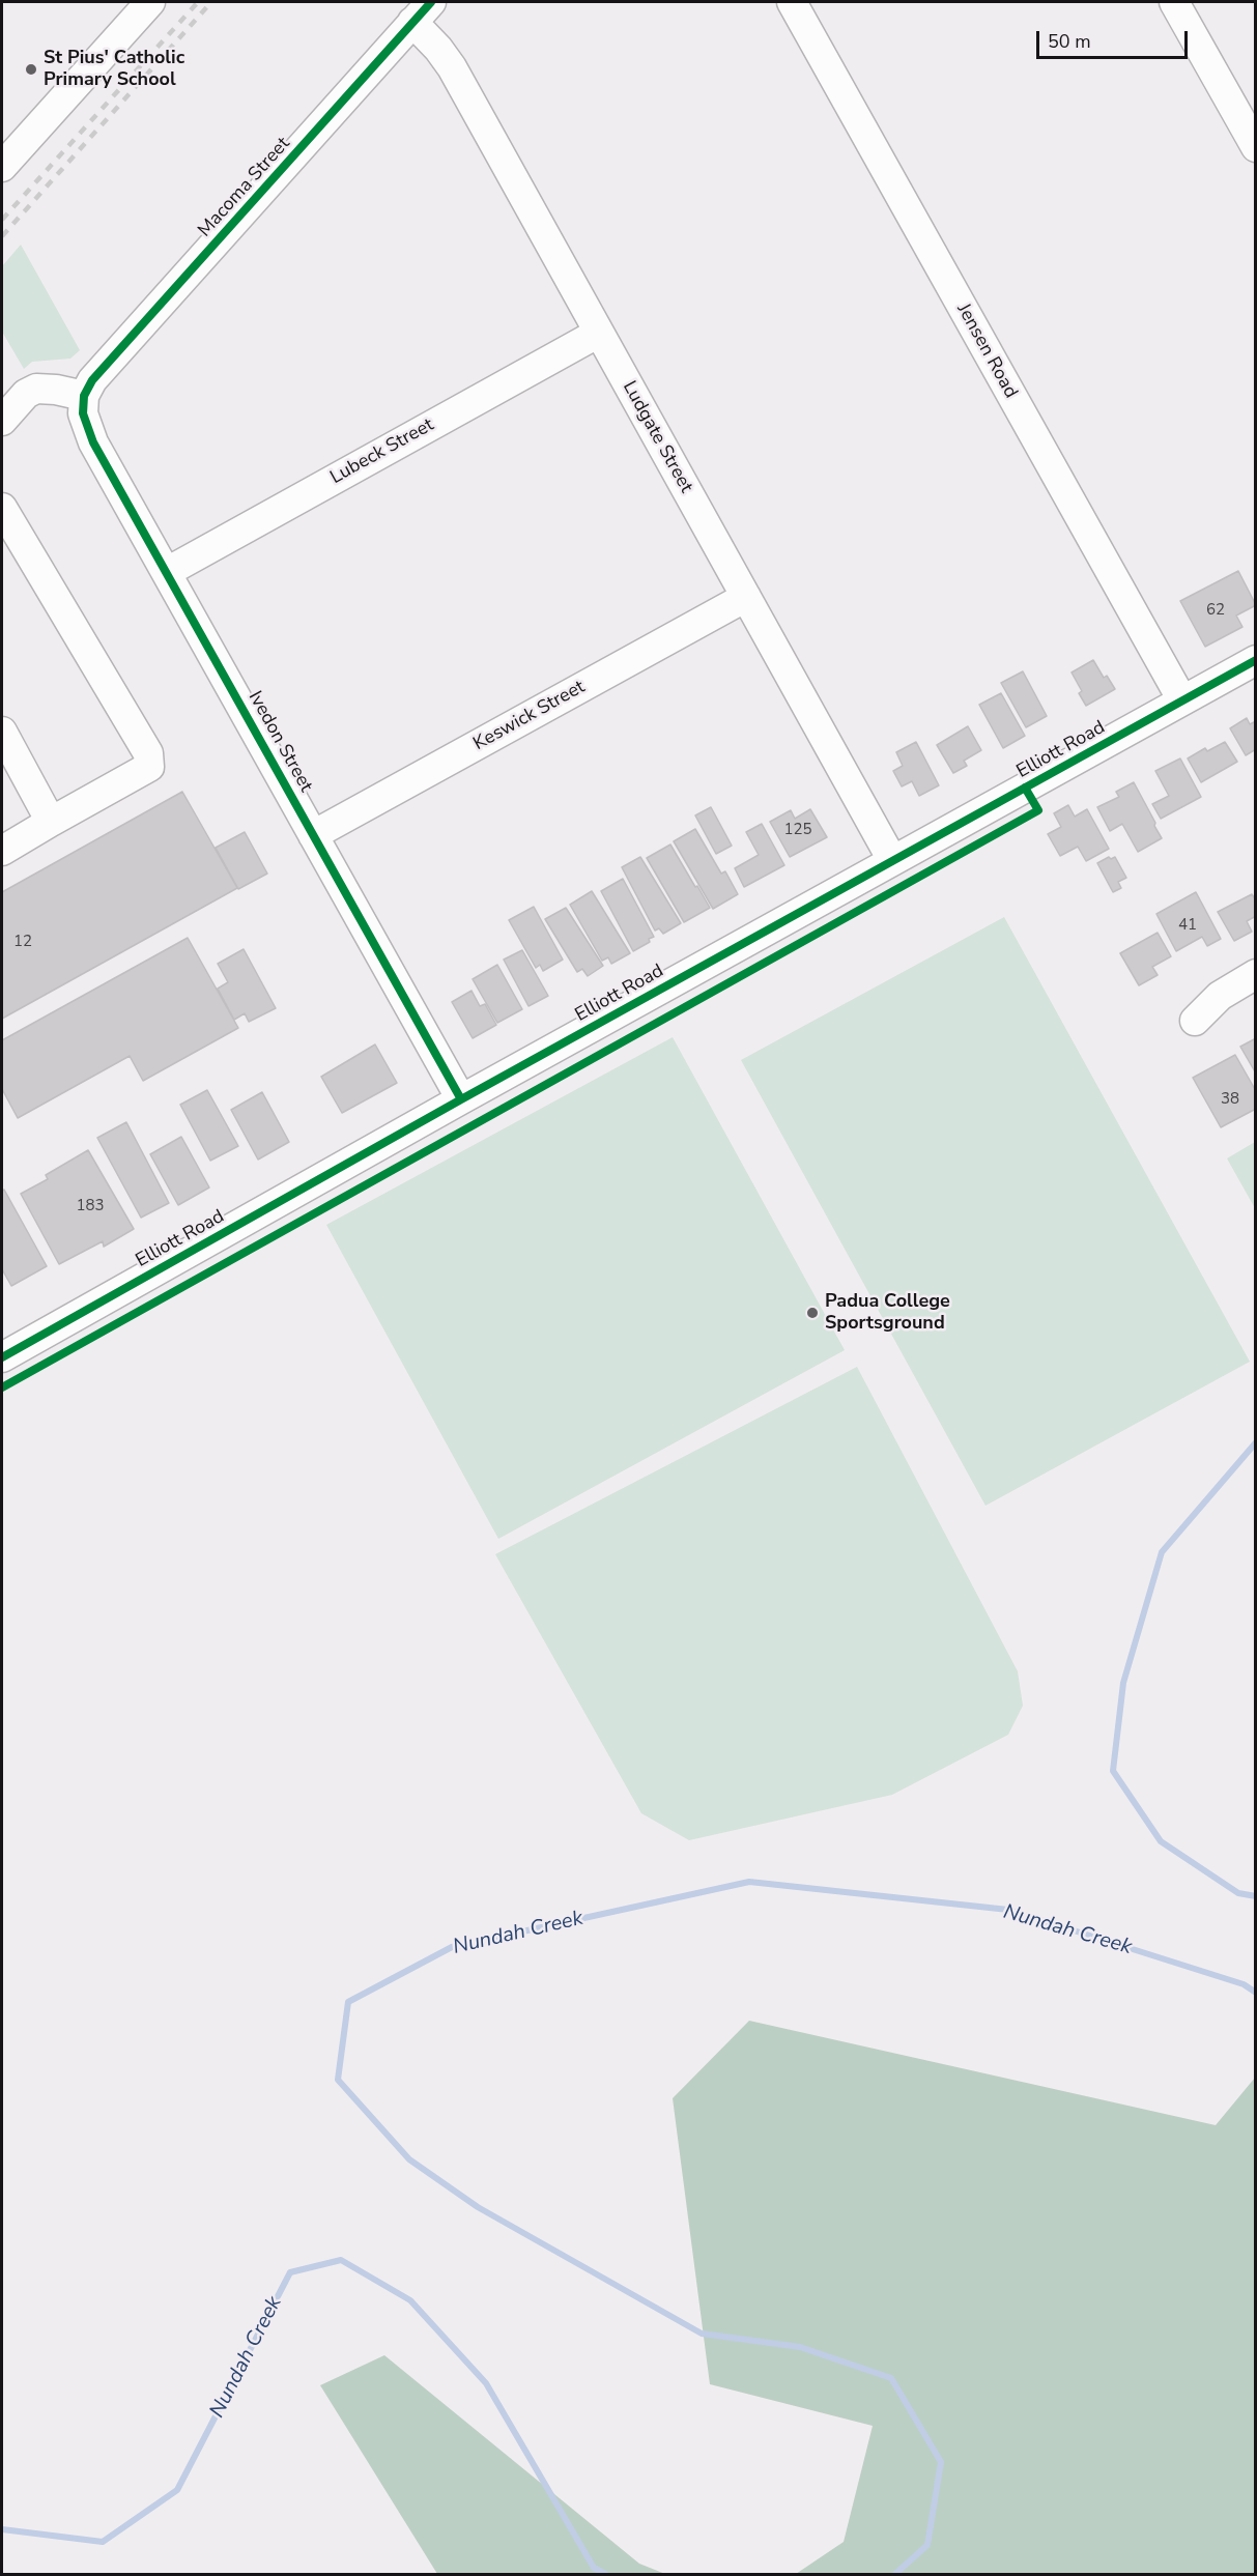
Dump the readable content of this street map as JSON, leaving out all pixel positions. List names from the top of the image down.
{
  "streets": {
    "street": [
      "Macoma Street",
      "Jensen Road",
      "Ludgate Street",
      "Lubeck Street",
      "Keswick Street",
      "Ivedon Street",
      "Elliott Road"
    ]
  },
  "crossings": [
    ["Macoma Street", "Ludgate Street"],
    ["Macoma Street", "Ivedon Street"],
    ["Jensen Road", "Elliott Road"],
    ["Ludgate Street", "Lubeck Street"],
    ["Ludgate Street", "Keswick Street"],
    ["Ludgate Street", "Elliott Road"],
    ["Lubeck Street", "Ivedon Street"],
    ["Keswick Street", "Ivedon Street"],
    ["Ivedon Street", "Elliott Road"]
  ],
  "water": ["Nundah Creek"],
  "places": ["St Pius' Catholic Primary School", "Padua College Sportsground"],
  "house_numbers": [
    "62",
    "125",
    "41",
    "12",
    "38",
    "183"
  ],
  "scale_bar": "50 m"
}
